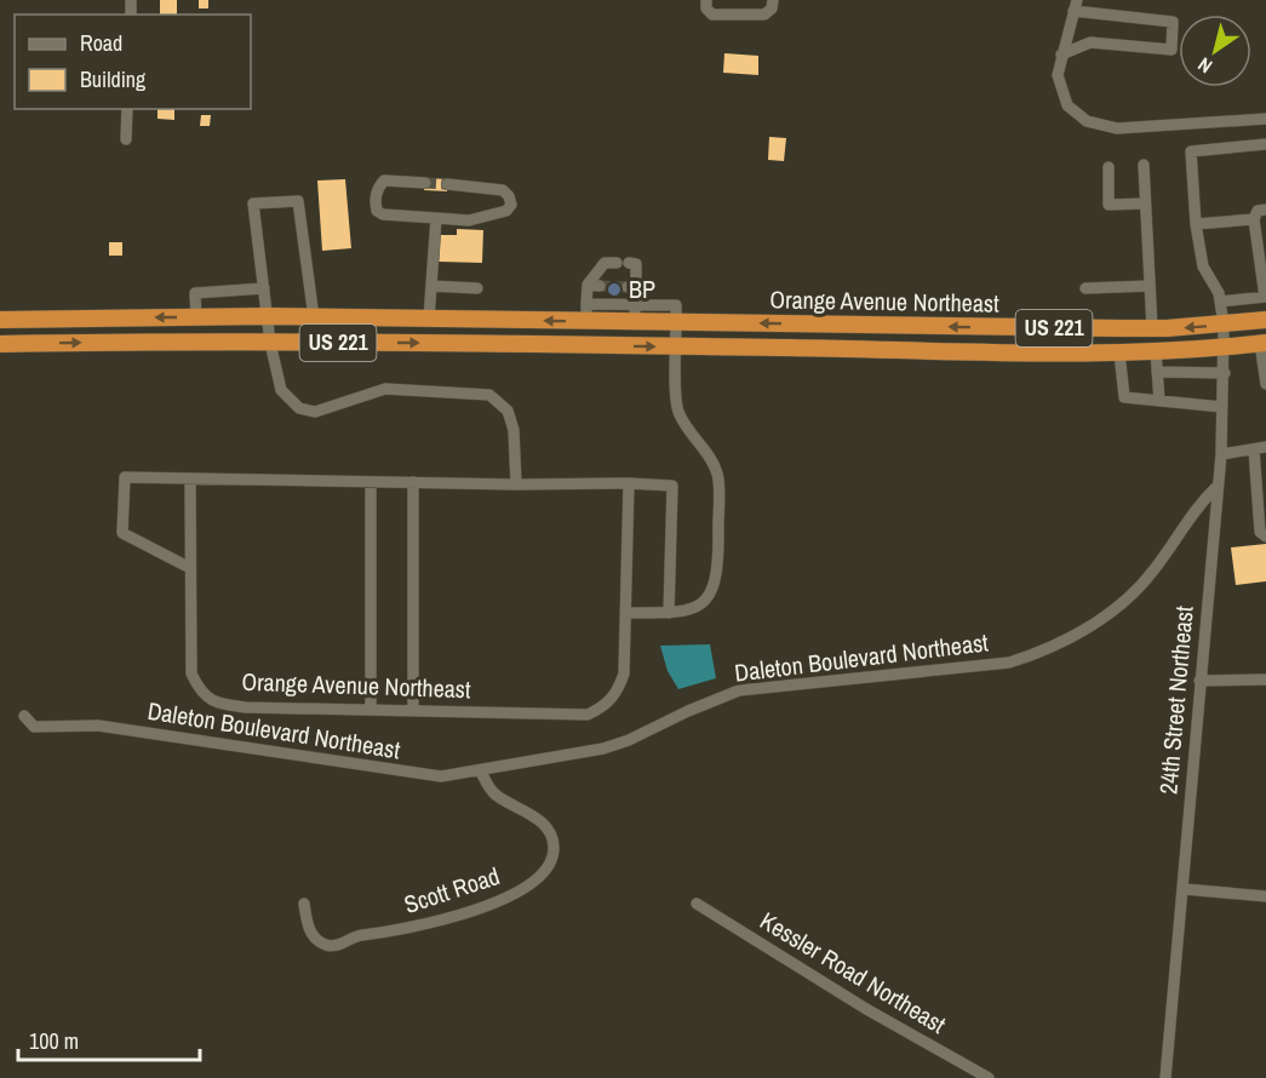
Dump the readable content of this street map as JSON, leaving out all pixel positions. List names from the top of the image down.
{
  "streets": {
    "highway": ["Orange Avenue Northeast", "US 221"],
    "street": [
      "Daleton Boulevard Northeast",
      "24th Street Northeast",
      "Scott Road",
      "Kessler Road Northeast"
    ]
  },
  "crossings": [
    ["Orange Avenue Northeast", "24th Street Northeast"],
    ["Daleton Boulevard Northeast", "24th Street Northeast"],
    ["Daleton Boulevard Northeast", "Scott Road"]
  ],
  "places": ["BP"],
  "legend": ["Road", "Building"],
  "scale_bar": "100 m",
  "north": "bottom left"
}
